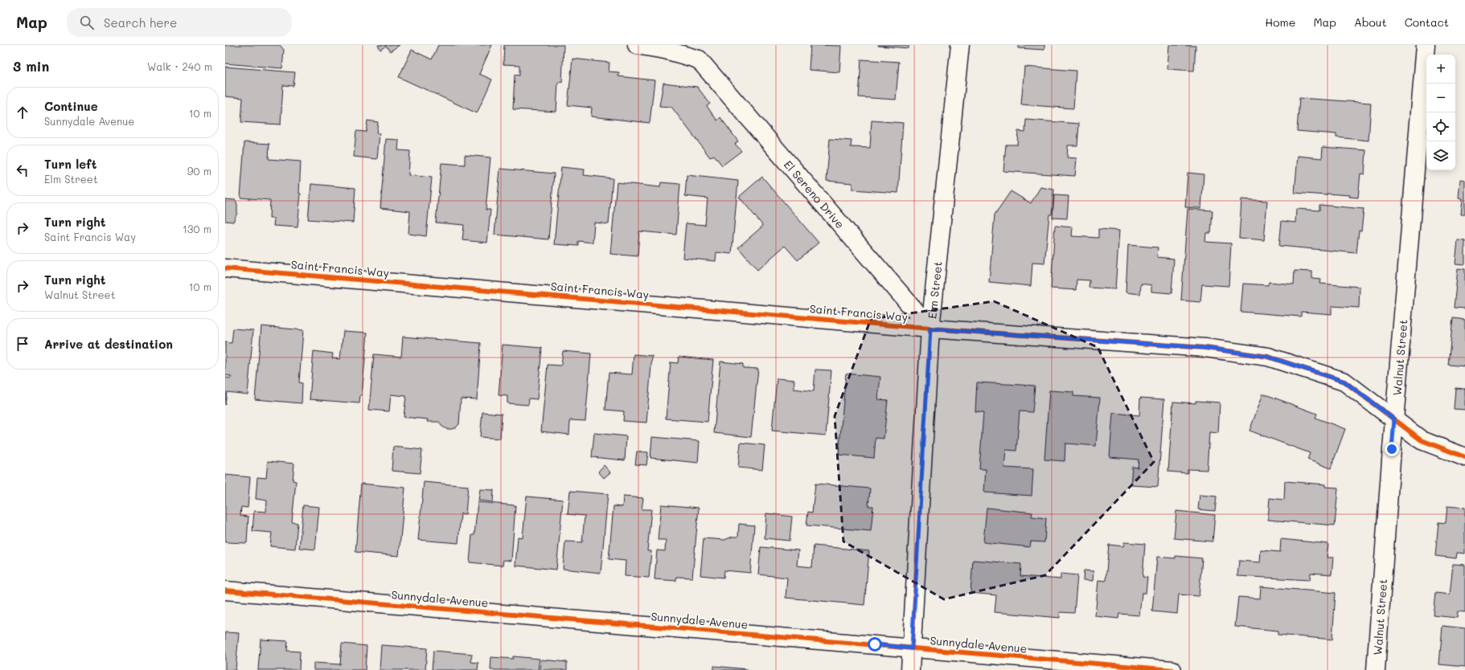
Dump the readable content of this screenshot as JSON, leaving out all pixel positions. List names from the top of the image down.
{
  "streets": {
    "street": [
      "El Sereno Drive",
      "Saint Francis Way",
      "Elm Street",
      "Walnut Street",
      "Sunnydale Avenue"
    ]
  },
  "crossings": [
    ["El Sereno Drive", "Saint Francis Way"],
    ["El Sereno Drive", "Elm Street"],
    ["Saint Francis Way", "Elm Street"],
    ["Saint Francis Way", "Walnut Street"],
    ["Elm Street", "Sunnydale Avenue"]
  ],
  "page": {
    "header": "Map",
    "search": "Search here",
    "nav": [
      "Home",
      "Map",
      "About",
      "Contact"
    ],
    "heading": ["3 min", "Walk · 240 m"],
    "map_buttons": ["+", "−"],
    "list": [
      ["Continue", "Sunnydale Avenue", "10 m"],
      ["Turn left", "Elm Street", "90 m"],
      ["Turn right", "Saint Francis Way", "130 m"],
      ["Turn right", "Walnut Street", "10 m"],
      "Arrive at destination"
    ]
  }
}
